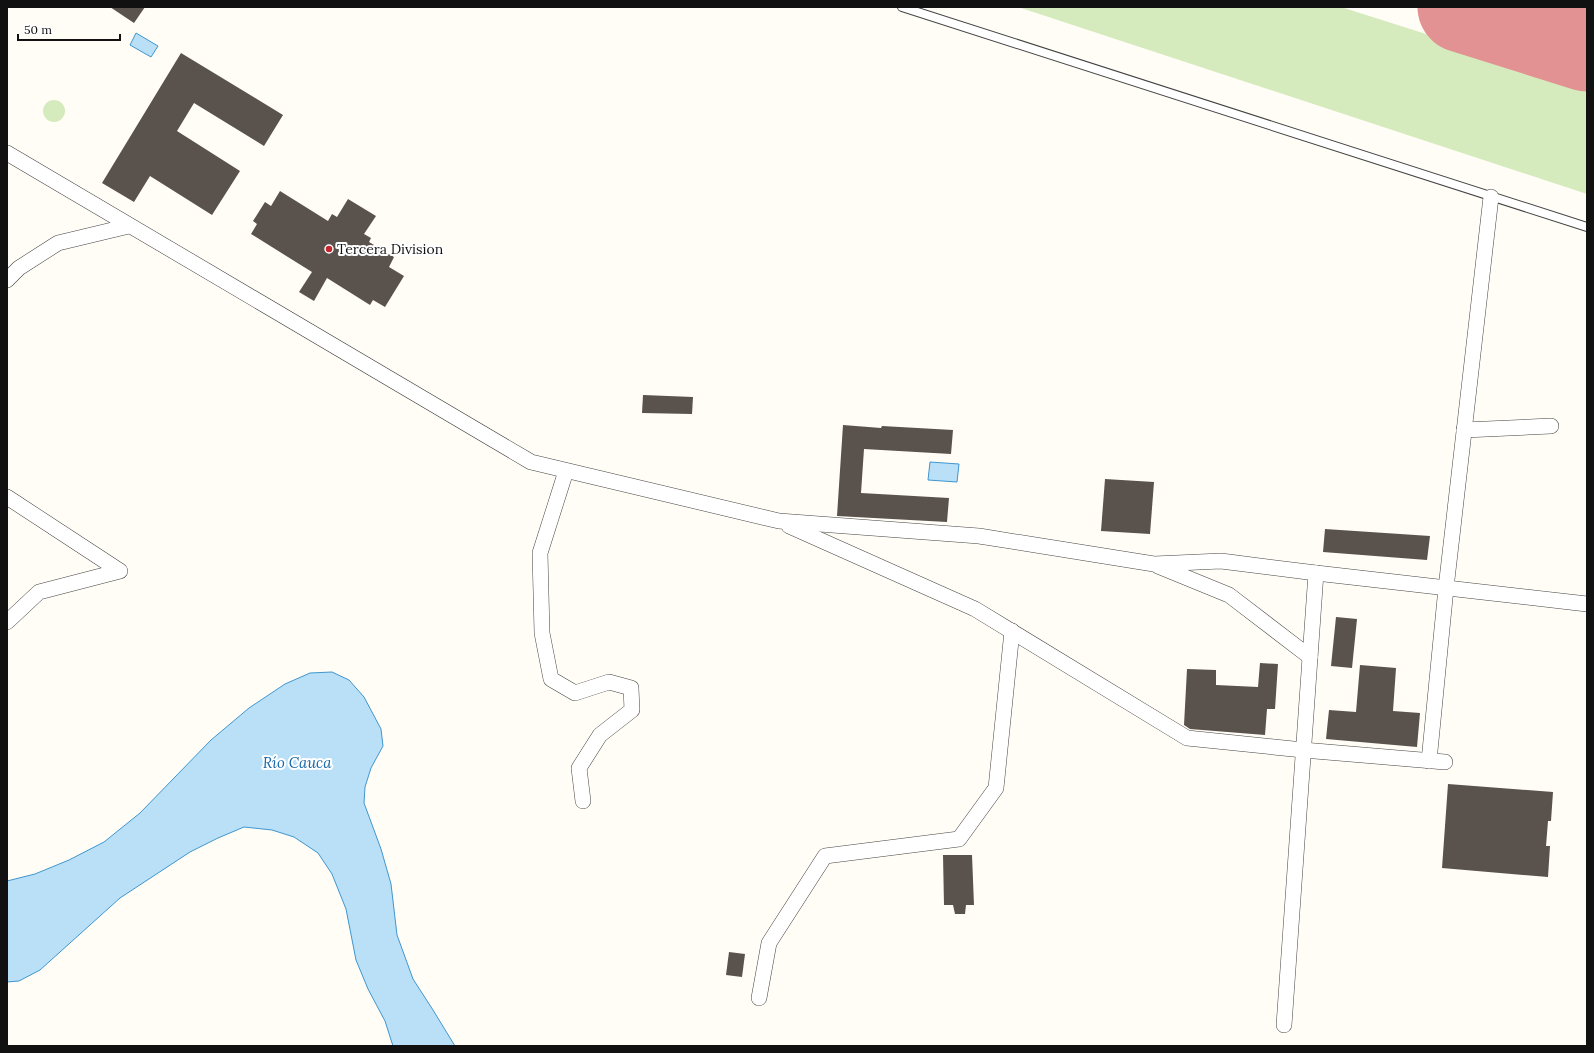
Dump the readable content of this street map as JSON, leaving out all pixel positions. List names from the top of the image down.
{
  "water": ["Río Cauca"],
  "places": ["Tercera Division"],
  "scale_bar": "50 m"
}
